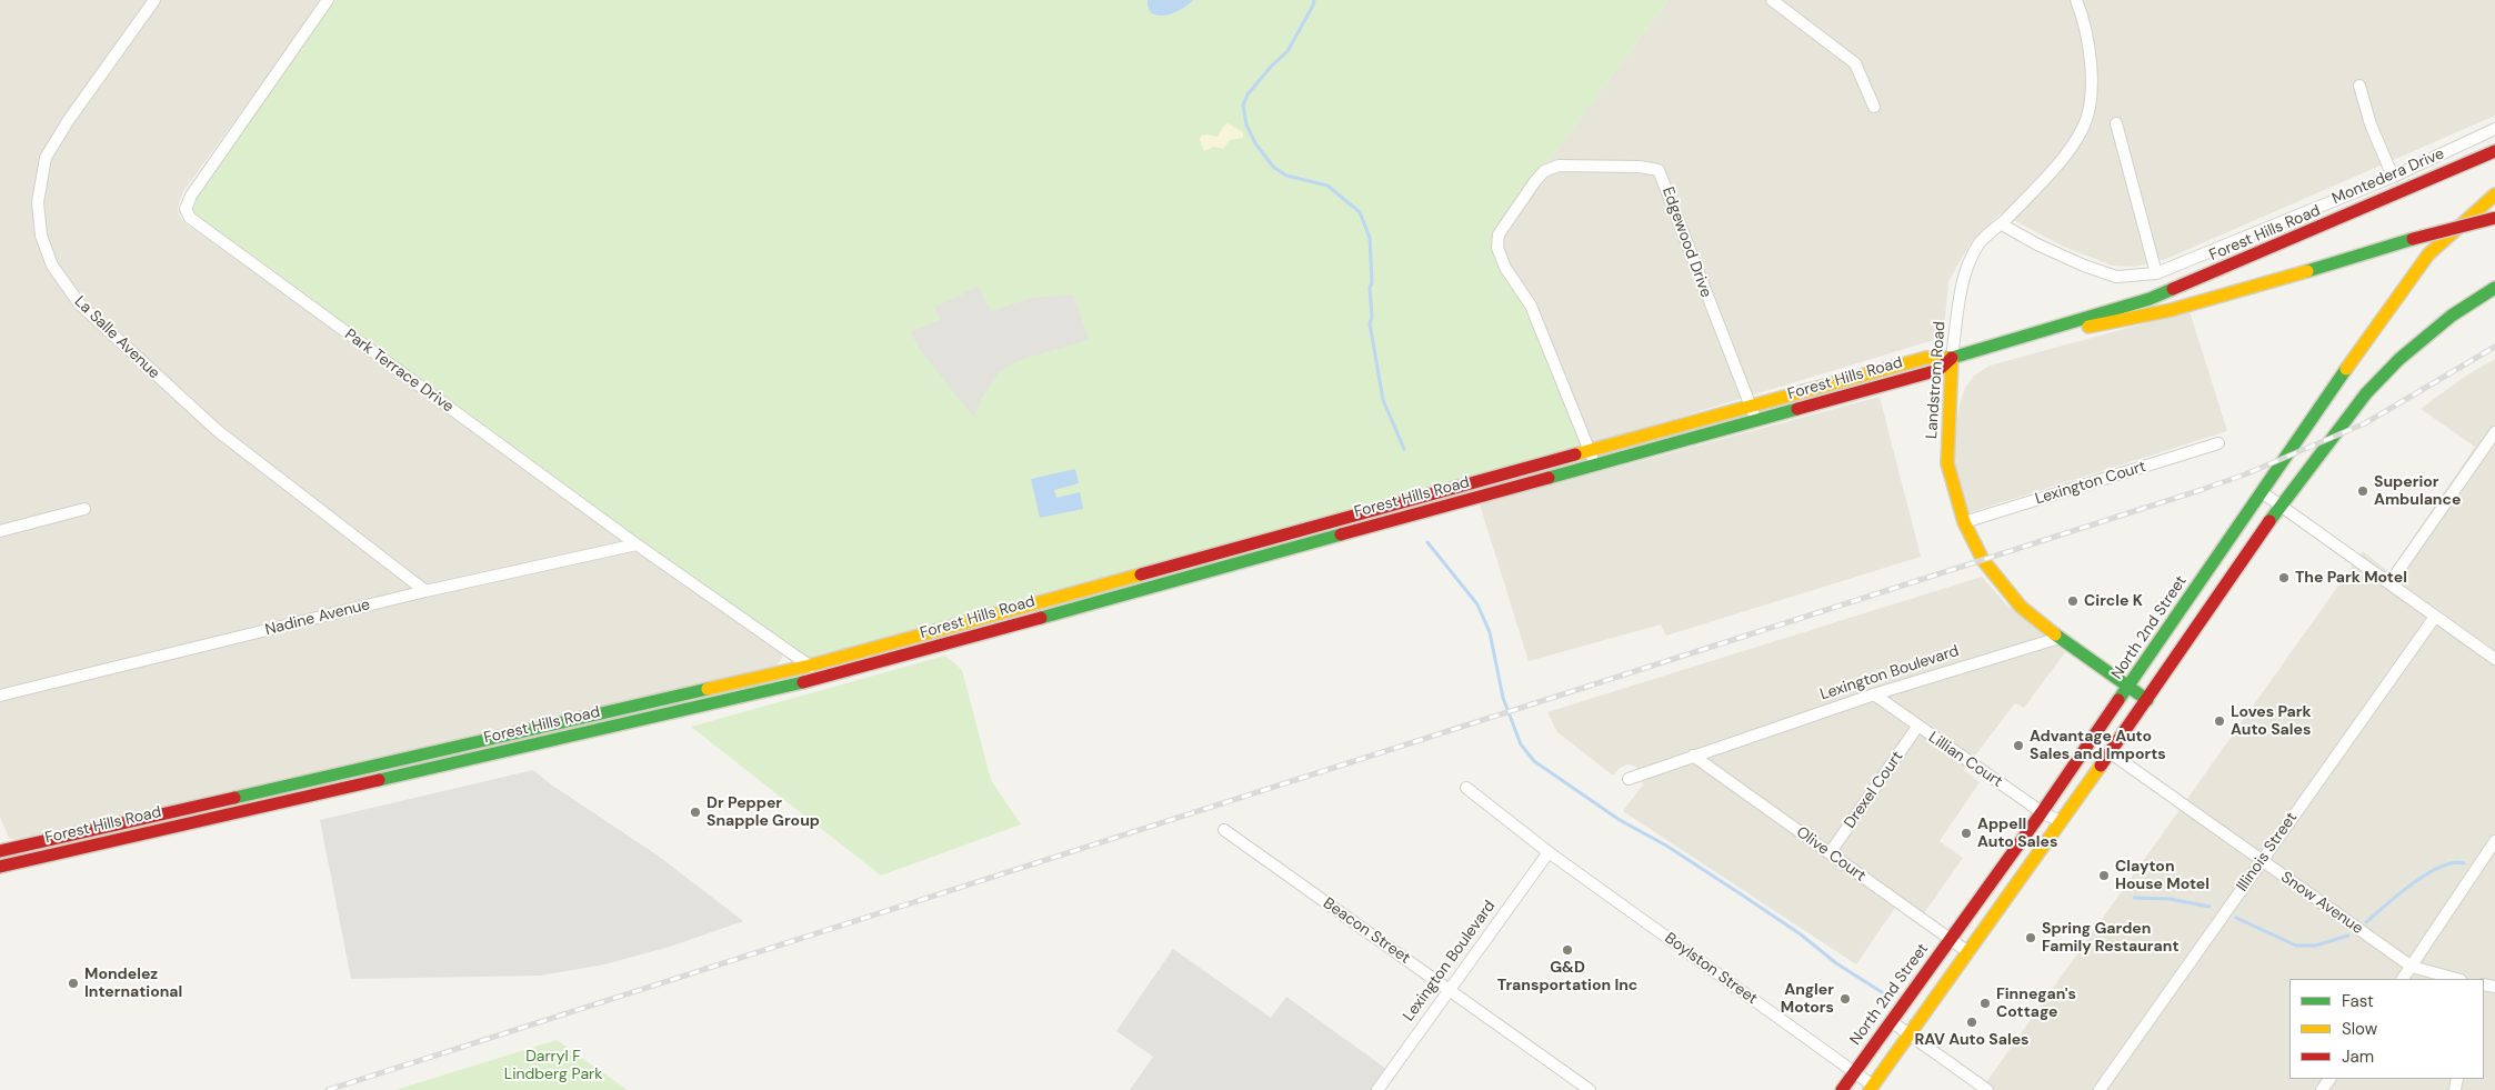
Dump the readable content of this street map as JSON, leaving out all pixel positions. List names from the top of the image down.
{
  "streets": {
    "street": [
      "Montedera Drive",
      "Forest Hills Road",
      "Edgewood Drive",
      "La Salle Avenue",
      "Park Terrace Drive",
      "Landstrom Road",
      "Lexington Court",
      "Nadine Avenue",
      "North 2nd Street",
      "Lexington Boulevard",
      "Lillian Court",
      "Drexel Court",
      "Illinois Street",
      "Olive Court",
      "Snow Avenue",
      "Beacon Street",
      "Boylston Street"
    ]
  },
  "crossings": [
    ["Montedera Drive", "Landstrom Road"],
    ["Forest Hills Road", "Edgewood Drive"],
    ["Forest Hills Road", "Park Terrace Drive"],
    ["Forest Hills Road", "Landstrom Road"],
    ["La Salle Avenue", "Nadine Avenue"],
    ["Park Terrace Drive", "Nadine Avenue"],
    ["Landstrom Road", "Lexington Court"],
    ["Landstrom Road", "Lexington Boulevard"],
    ["North 2nd Street", "Lillian Court"],
    ["North 2nd Street", "Olive Court"],
    ["North 2nd Street", "Boylston Street"],
    ["Lexington Boulevard", "Lillian Court"],
    ["Lexington Boulevard", "Olive Court"],
    ["Lexington Boulevard", "Beacon Street"],
    ["Lexington Boulevard", "Boylston Street"],
    ["Lillian Court", "Drexel Court"],
    ["Drexel Court", "Olive Court"],
    ["Illinois Street", "Snow Avenue"]
  ],
  "parks": ["Darryl F Lindberg Park"],
  "places": [
    "Superior Ambulance",
    "The Park Motel",
    "Circle K",
    "Loves Park Auto Sales",
    "Advantage Auto Sales and Imports",
    "Dr Pepper Snapple Group",
    "Appell Auto Sales",
    "Clayton House Motel",
    "Spring Garden Family Restaurant",
    "G&D Transportation Inc",
    "Mondelez International",
    "Angler Motors",
    "Finnegan's Cottage",
    "RAV Auto Sales"
  ],
  "legend": ["Fast", "Slow", "Jam"]
}
